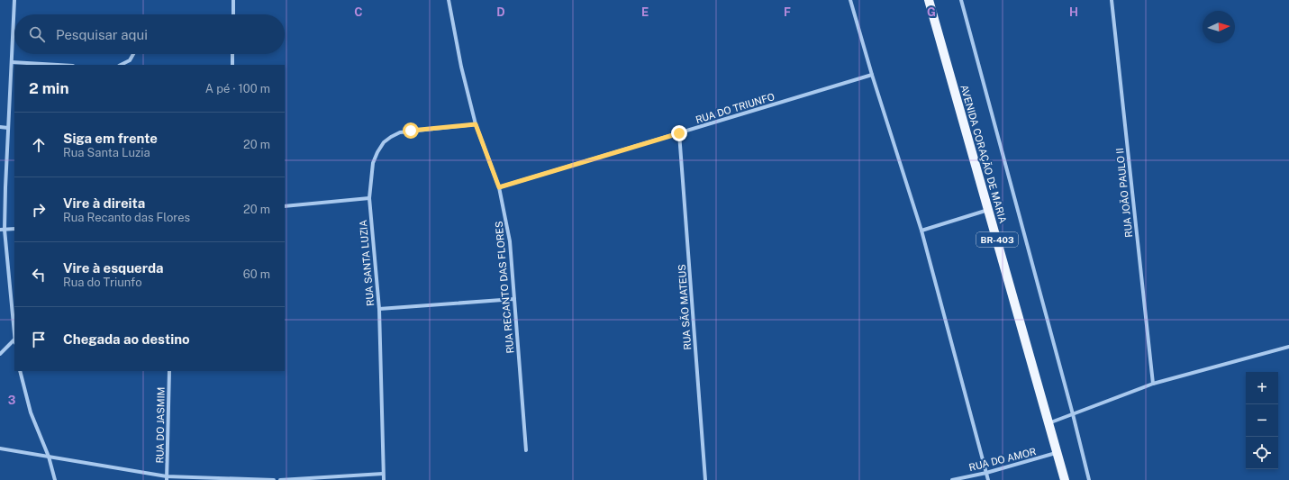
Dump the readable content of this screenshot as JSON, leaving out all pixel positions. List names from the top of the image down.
{
  "streets": {
    "main road": ["AVENIDA CORAÇÃO DE MARIA", "BR-403"],
    "street": [
      "RUA DO TRIUNFO",
      "RUA JOÃO PAULO II",
      "RUA SANTA LUZIA",
      "RUA RECANTO DAS FLORES",
      "RUA SÃO MATEUS",
      "RUA DO JASMIM",
      "RUA DO AMOR"
    ]
  },
  "crossings": [
    ["RUA DO TRIUNFO", "RUA RECANTO DAS FLORES"],
    ["RUA DO TRIUNFO", "RUA SÃO MATEUS"],
    ["AVENIDA CORAÇÃO DE MARIA", "RUA DO AMOR"],
    ["RUA SANTA LUZIA", "RUA RECANTO DAS FLORES"]
  ],
  "north": "right",
  "page": {
    "search": "Pesquisar aqui",
    "heading": ["2 min", "A pé · 100 m"],
    "list": [
      ["Siga em frente", "Rua Santa Luzia", "20 m"],
      ["Vire à direita", "Rua Recanto das Flores", "20 m"],
      ["Vire à esquerda", "Rua do Triunfo", "60 m"],
      "Chegada ao destino"
    ],
    "map_buttons": ["+", "−"]
  },
  "grid": {
    "columns": [
      "C",
      "D",
      "E",
      "F",
      "G",
      "H"
    ],
    "rows": ["3"]
  }
}
